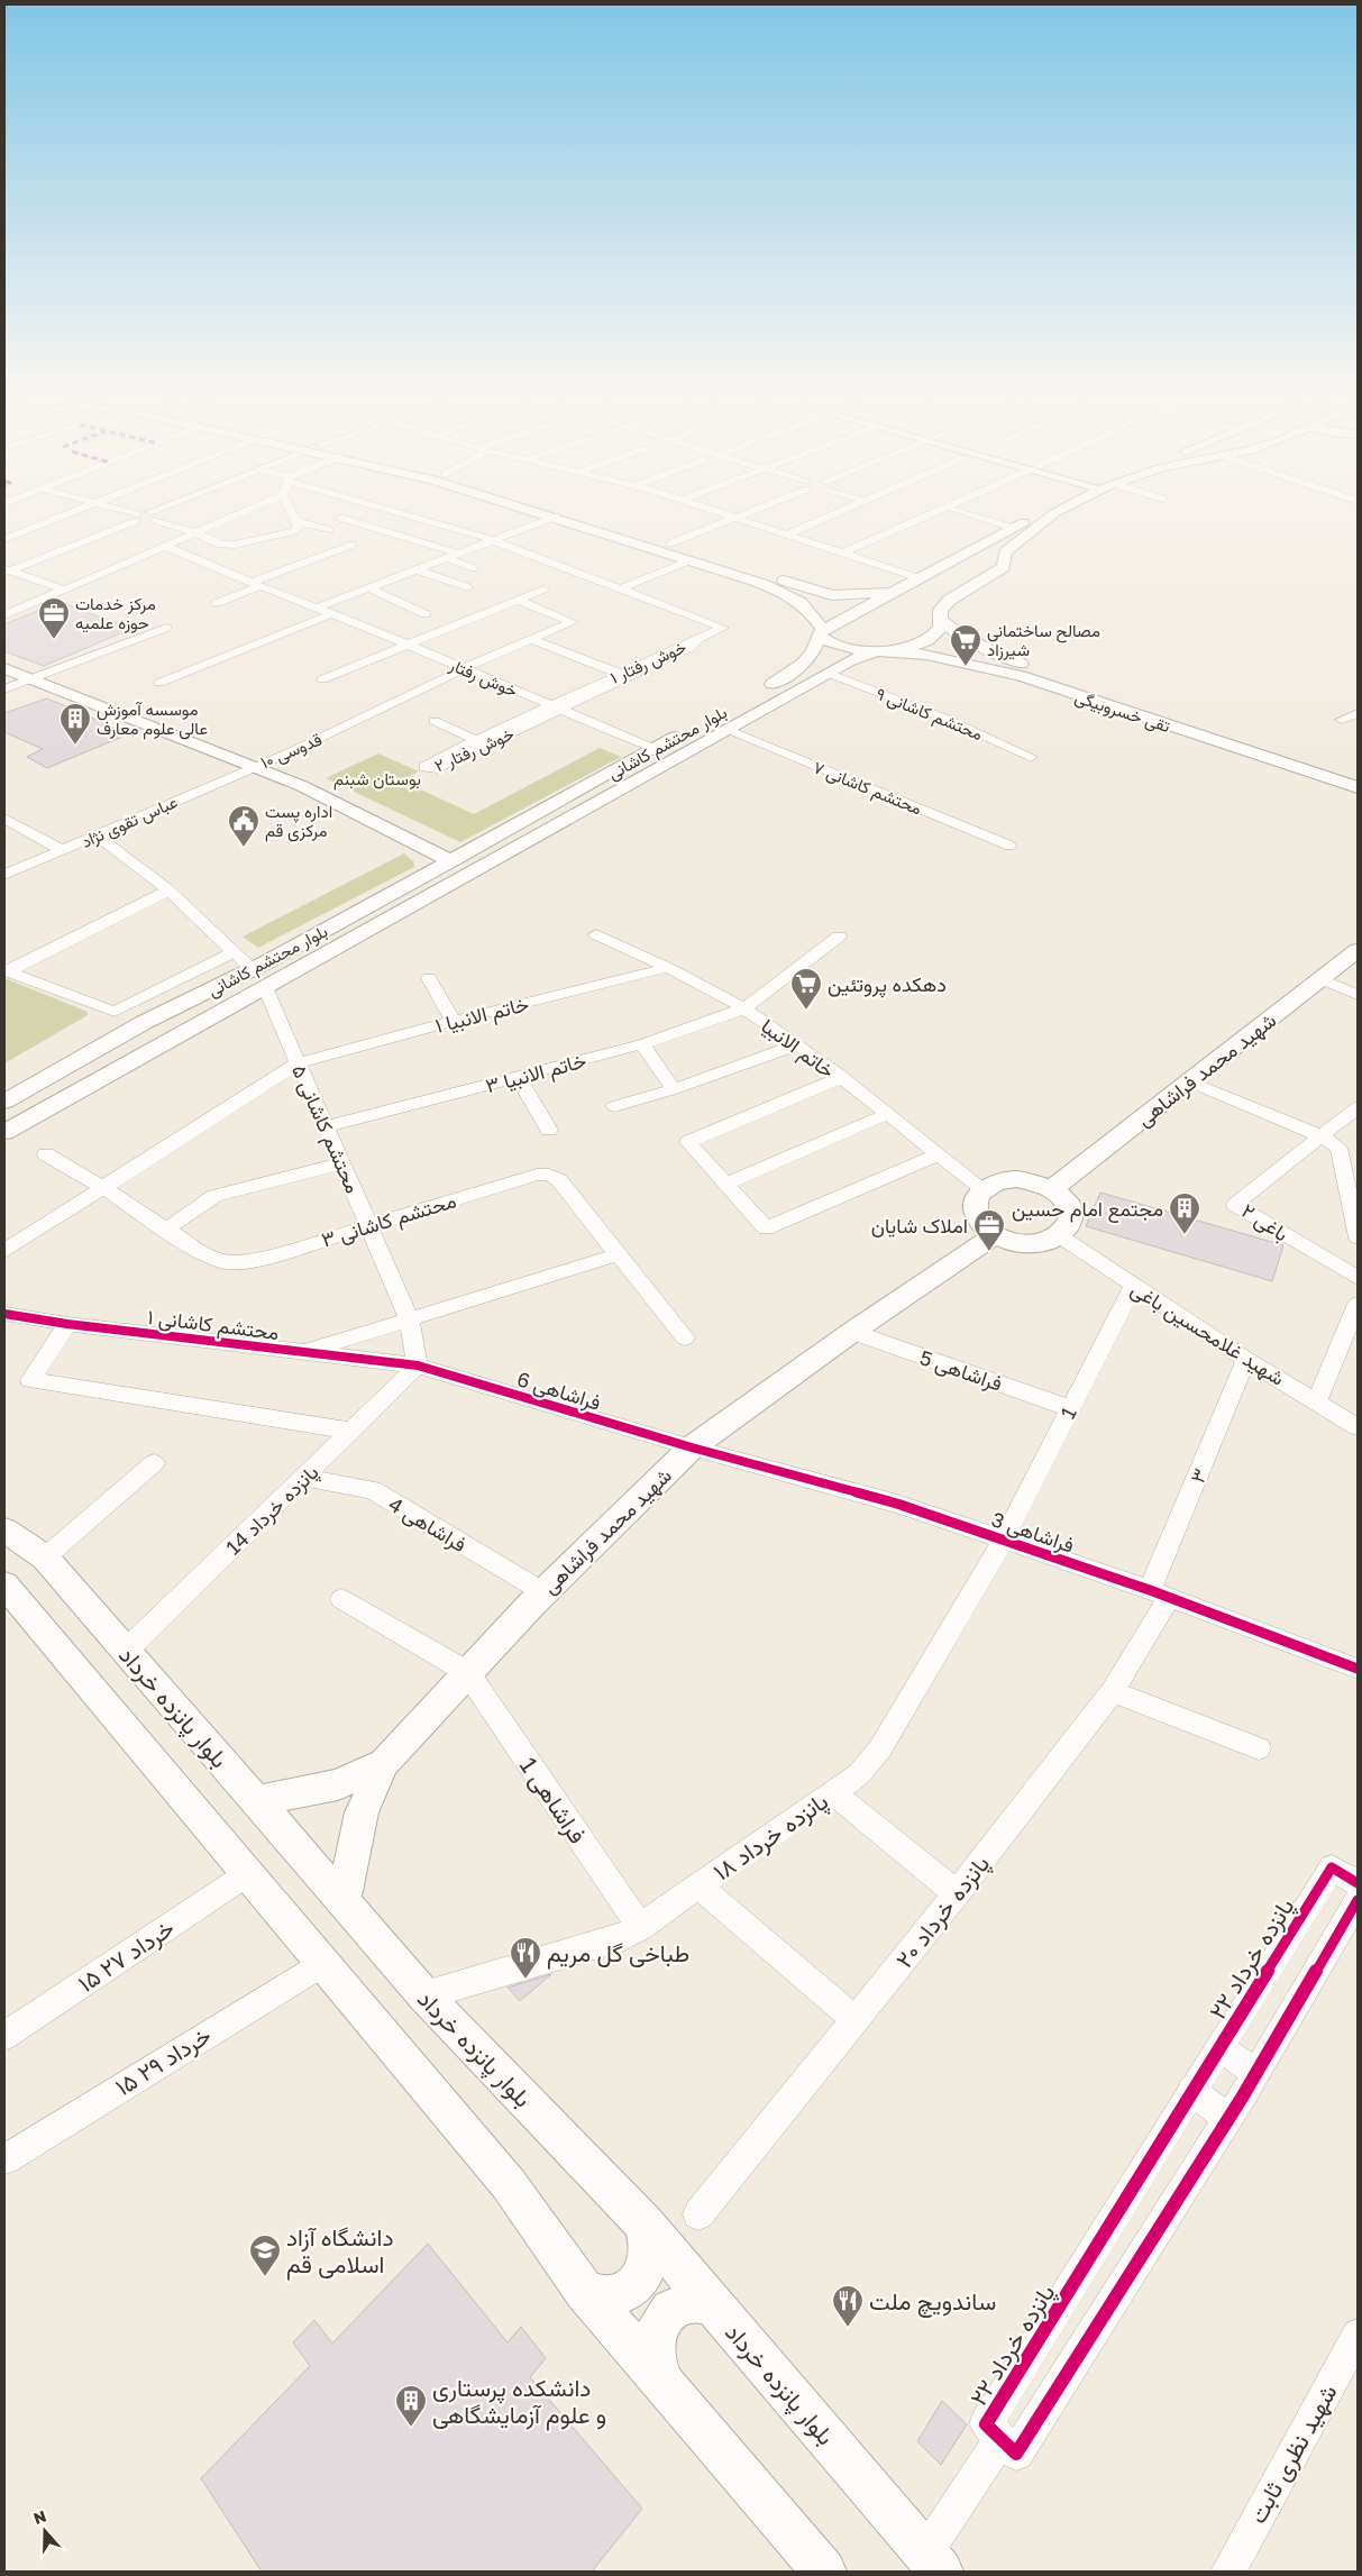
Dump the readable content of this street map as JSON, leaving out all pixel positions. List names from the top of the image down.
{
  "streets": {
    "main road": [
      "تقی خسروبیگی",
      "بلوار محتشم کاشانی",
      "شهید محمد فراشاهی",
      "بلوار پانزده خرداد"
    ],
    "street": [
      "خوش رفتار ۱",
      "خوش رفتار",
      "محتشم کاشانی ۹",
      "خوش رفتار ۲",
      "قدوسی ۱۰",
      "محتشم کاشانی ۷",
      "عباس تقوی نژاد",
      "خاتم الانبیا ۱",
      "خاتم الانبیا",
      "خاتم الانبیا ۳",
      "محتشم کاشانی ۵",
      "محتشم کاشانی ۳",
      "باغی ۲",
      "محتشم کاشانی ۱",
      "شهید غلامحسین باغی",
      "فراشاهی 5",
      "فراشاهی 6",
      "1",
      "۳",
      "پانزده خرداد 14",
      "فراشاهی 4",
      "فراشاهی 3",
      "فراشاهی 1",
      "پانزده خرداد ۱۸",
      "پانزده خرداد ۲۰",
      "۱۵ خرداد ۲۷",
      "پانزده خرداد ۲۲",
      "۱۵ خرداد ۲۹",
      "شهید نظری ثابت"
    ]
  },
  "crossings": [
    ["خوش رفتار ۱", "خوش رفتار"],
    ["خوش رفتار ۱", "خوش رفتار ۲"],
    ["خوش رفتار", "بلوار محتشم کاشانی"],
    ["خوش رفتار", "خوش رفتار ۲"],
    ["خوش رفتار", "قدوسی ۱۰"],
    ["تقی خسروبیگی", "بلوار محتشم کاشانی"],
    ["محتشم کاشانی ۹", "بلوار محتشم کاشانی"],
    ["بلوار محتشم کاشانی", "محتشم کاشانی ۷"],
    ["بلوار محتشم کاشانی", "محتشم کاشانی ۵"],
    ["قدوسی ۱۰", "عباس تقوی نژاد"],
    ["خاتم الانبیا ۱", "خاتم الانبیا"],
    ["خاتم الانبیا ۱", "محتشم کاشانی ۵"],
    ["خاتم الانبیا ۱", "محتشم کاشانی ۳"],
    ["خاتم الانبیا", "شهید محمد فراشاهی"],
    ["خاتم الانبیا", "خاتم الانبیا ۳"],
    ["خاتم الانبیا", "شهید غلامحسین باغی"],
    ["شهید محمد فراشاهی", "شهید غلامحسین باغی"],
    ["شهید محمد فراشاهی", "فراشاهی 5"],
    ["شهید محمد فراشاهی", "فراشاهی 6"],
    ["شهید محمد فراشاهی", "فراشاهی 4"],
    ["شهید محمد فراشاهی", "فراشاهی 3"],
    ["شهید محمد فراشاهی", "فراشاهی 1"],
    ["خاتم الانبیا ۳", "محتشم کاشانی ۵"],
    ["محتشم کاشانی ۵", "محتشم کاشانی ۳"],
    ["محتشم کاشانی ۵", "محتشم کاشانی ۱"],
    ["محتشم کاشانی ۵", "فراشاهی 6"],
    ["محتشم کاشانی ۵", "پانزده خرداد 14"],
    ["محتشم کاشانی ۱", "فراشاهی 6"],
    ["محتشم کاشانی ۱", "پانزده خرداد 14"],
    ["شهید غلامحسین باغی", "1"],
    ["شهید غلامحسین باغی", "۳"],
    ["فراشاهی 5", "1"],
    ["فراشاهی 6", "پانزده خرداد 14"],
    ["فراشاهی 6", "فراشاهی 3"],
    ["1", "فراشاهی 3"],
    ["1", "پانزده خرداد ۱۸"],
    ["۳", "فراشاهی 3"],
    ["۳", "پانزده خرداد ۲۰"],
    ["پانزده خرداد 14", "فراشاهی 4"],
    ["پانزده خرداد 14", "بلوار پانزده خرداد"],
    ["فراشاهی 3", "پانزده خرداد ۱۸"],
    ["فراشاهی 3", "پانزده خرداد ۲۰"],
    ["بلوار پانزده خرداد", "پانزده خرداد ۱۸"],
    ["فراشاهی 1", "پانزده خرداد ۱۸"]
  ],
  "parks": ["بوستان شبنم"],
  "places": {
    "office": ["مرکز خدمات حوزه علمیه", "املاک شایان"],
    "supermarket": ["مصالح ساختمانی شیرزاد", "دهکده پروتئین"],
    "building": ["موسسه آموزش عالی علوم معارف", "مجتمع امام حسین", "دانشکده پرستاری و علوم آزمایشگاهی"],
    "public building": ["اداره پست مرکزی قم"],
    "restaurant": ["طباخی گل مریم", "ساندویچ ملت"],
    "school or university": ["دانشگاه آزاد اسلامی قم"]
  },
  "north": "top"
}
